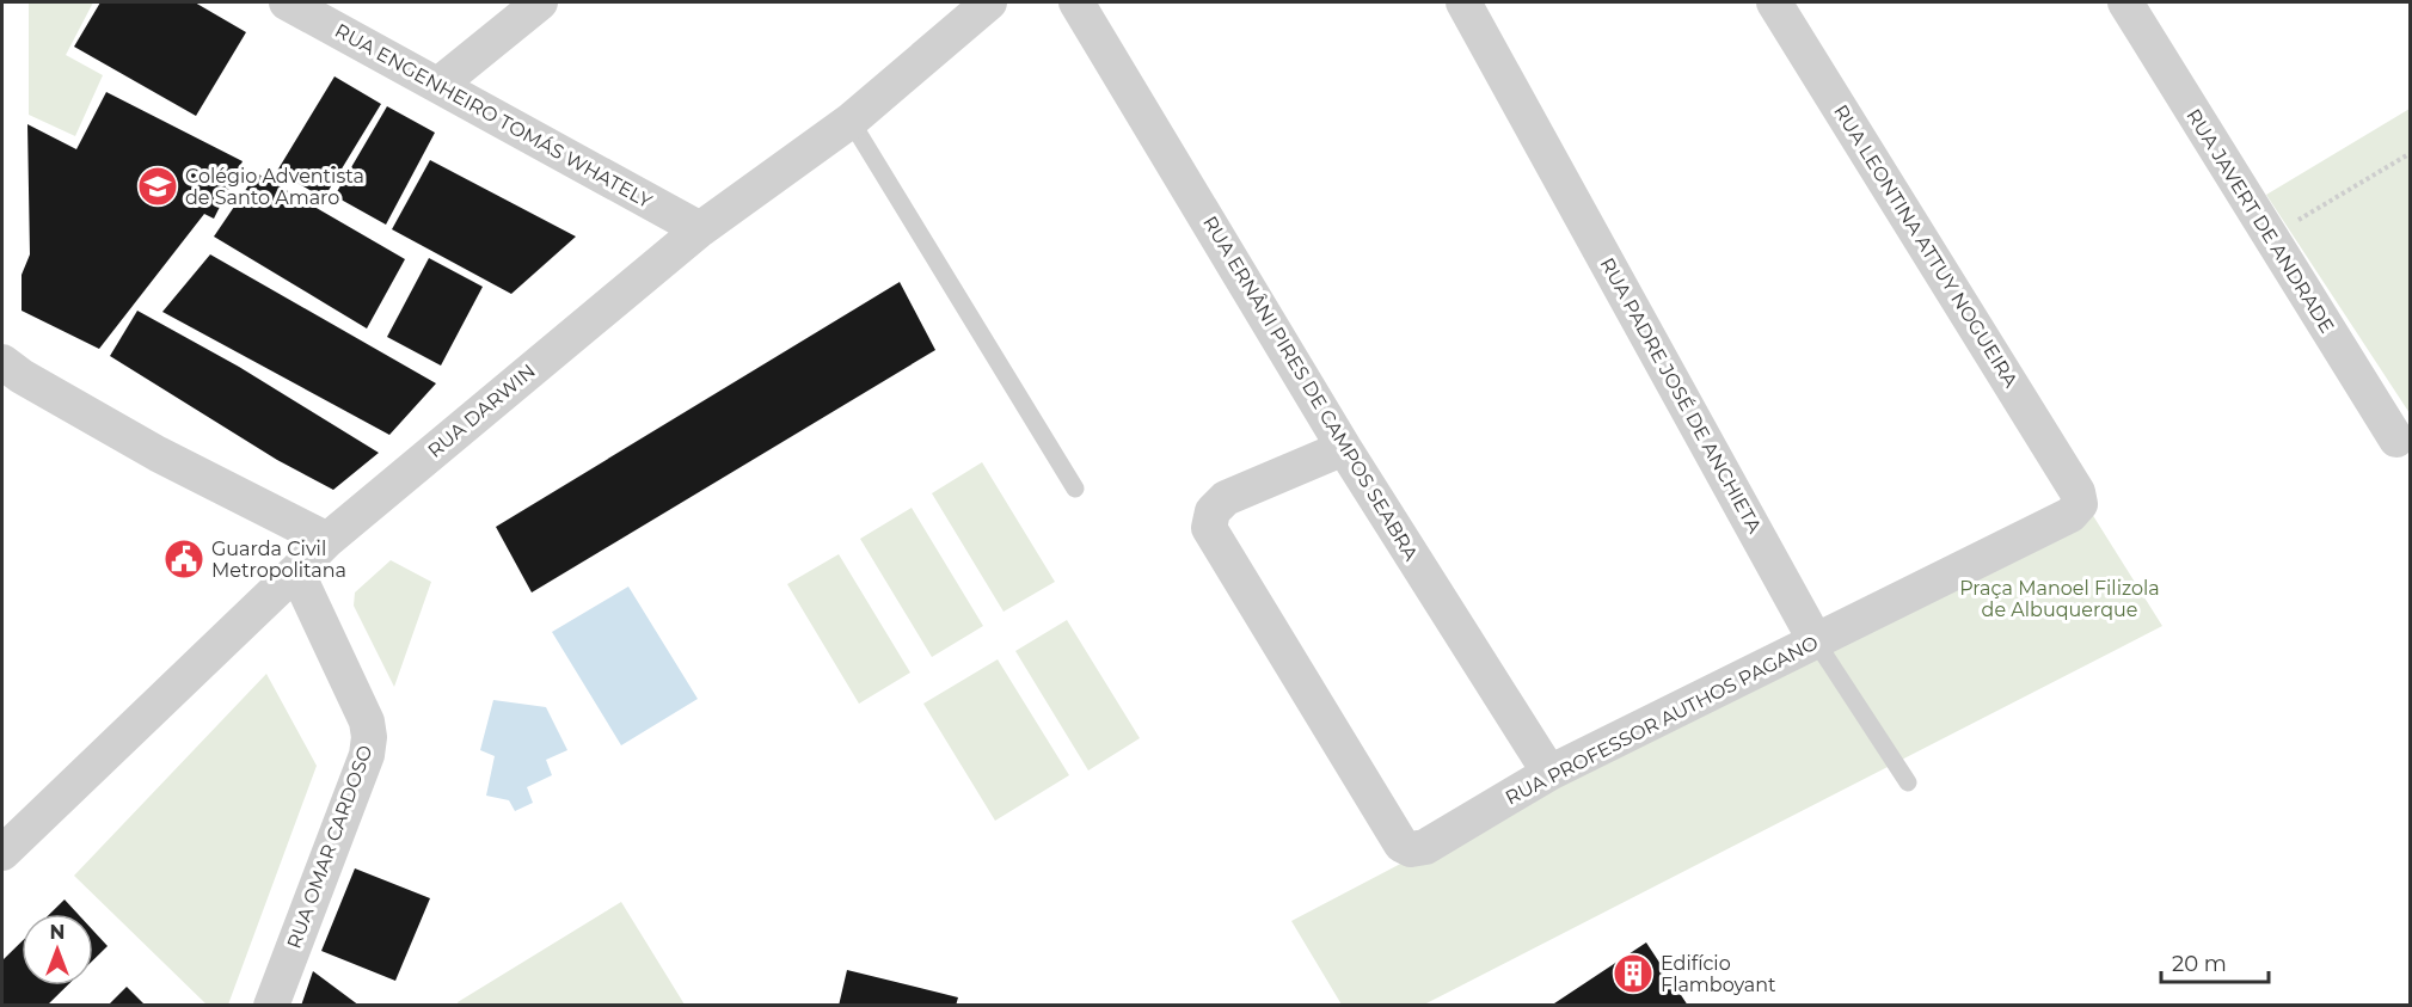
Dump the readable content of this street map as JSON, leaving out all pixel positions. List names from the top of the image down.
{
  "streets": {
    "street": [
      "RUA ENGENHEIRO TOMÁS WHATELY",
      "RUA JAVERT DE ANDRADE",
      "RUA LEONTINA ATTUY NOGUEIRA",
      "RUA ERNÂNI PIRES DE CAMPOS SEABRA",
      "RUA PADRE JOSÉ DE ANCHIETA",
      "RUA DARWIN",
      "RUA PROFESSOR AUTHOS PAGANO",
      "RUA OMAR CARDOSO"
    ]
  },
  "crossings": [
    ["RUA ENGENHEIRO TOMÁS WHATELY", "RUA DARWIN"],
    ["RUA LEONTINA ATTUY NOGUEIRA", "RUA PROFESSOR AUTHOS PAGANO"],
    ["RUA ERNÂNI PIRES DE CAMPOS SEABRA", "RUA PROFESSOR AUTHOS PAGANO"],
    ["RUA PADRE JOSÉ DE ANCHIETA", "RUA PROFESSOR AUTHOS PAGANO"],
    ["RUA DARWIN", "RUA OMAR CARDOSO"]
  ],
  "parks": ["Praça Manoel Filizola de Albuquerque"],
  "places": {
    "school or university": ["Colégio Adventista de Santo Amaro"],
    "public building": ["Guarda Civil Metropolitana"],
    "building": ["Edifício Flamboyant"]
  },
  "scale_bar": "20 m",
  "north": "top"
}
